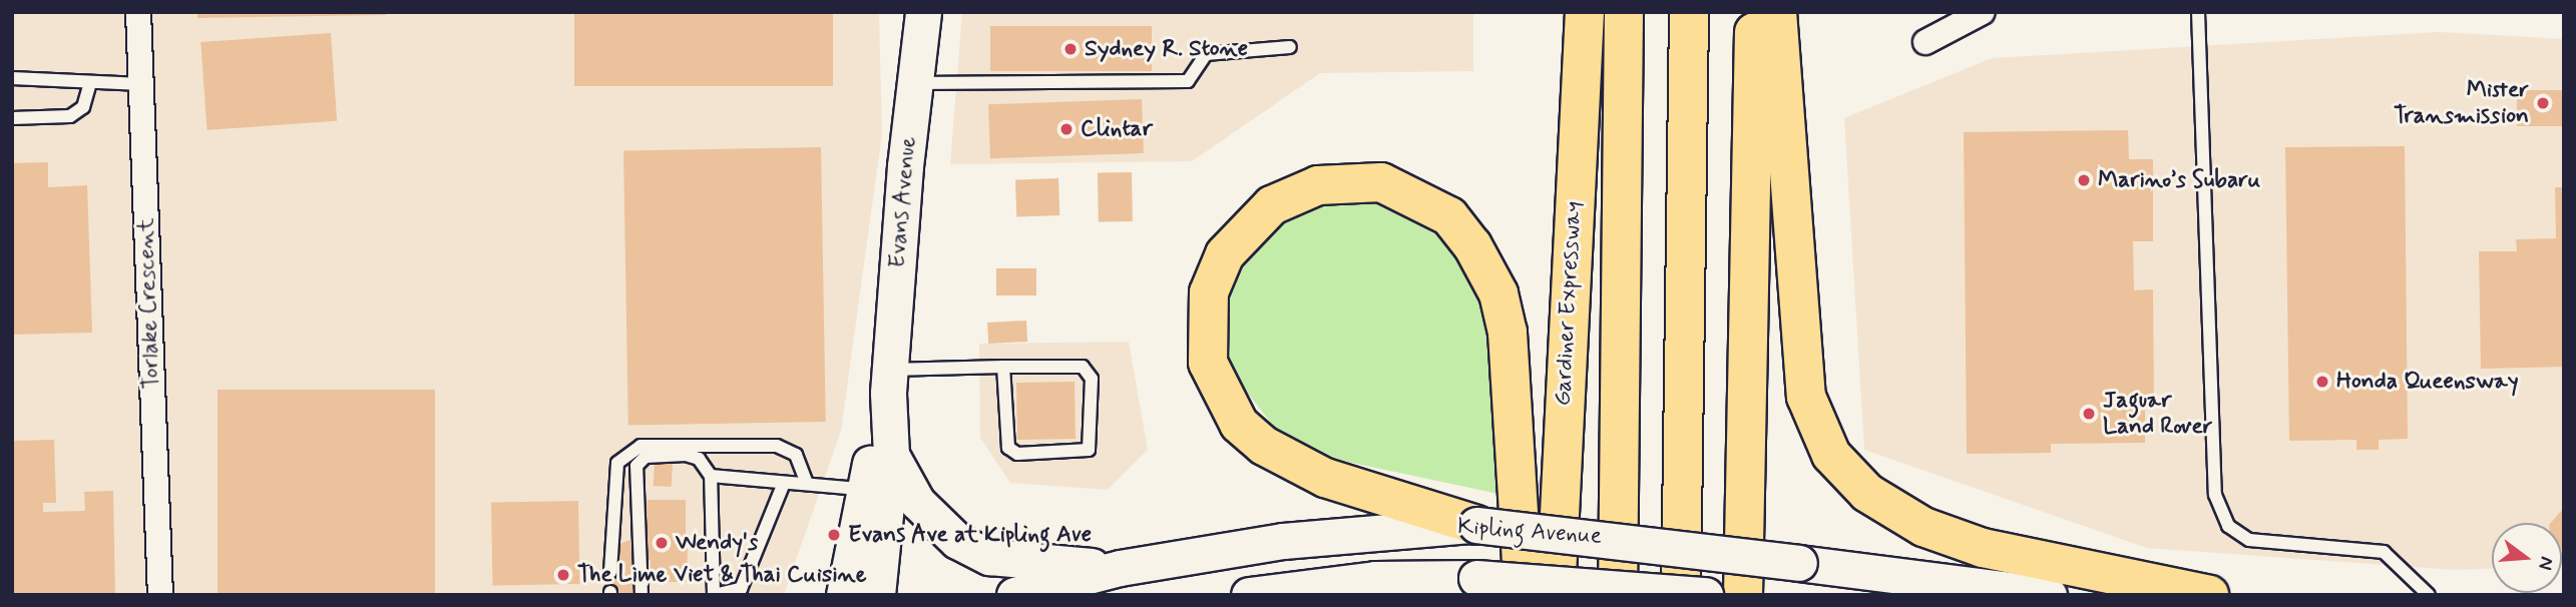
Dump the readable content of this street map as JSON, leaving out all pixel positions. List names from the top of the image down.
{
  "streets": {
    "highway": ["Gardiner Expressway"],
    "main road": ["Evans Avenue", "Kipling Avenue"],
    "street": ["Torlake Crescent"]
  },
  "places": [
    "Sydney R. Stone",
    "Mister Transmission",
    "Clintar",
    "Marino’s Subaru",
    "Honda Queensway",
    "Jaguar Land Rover",
    "Evans Ave at Kipling Ave",
    "Wendy's",
    "The Lime Viet & Thai Cuisine"
  ],
  "north": "right"
}
